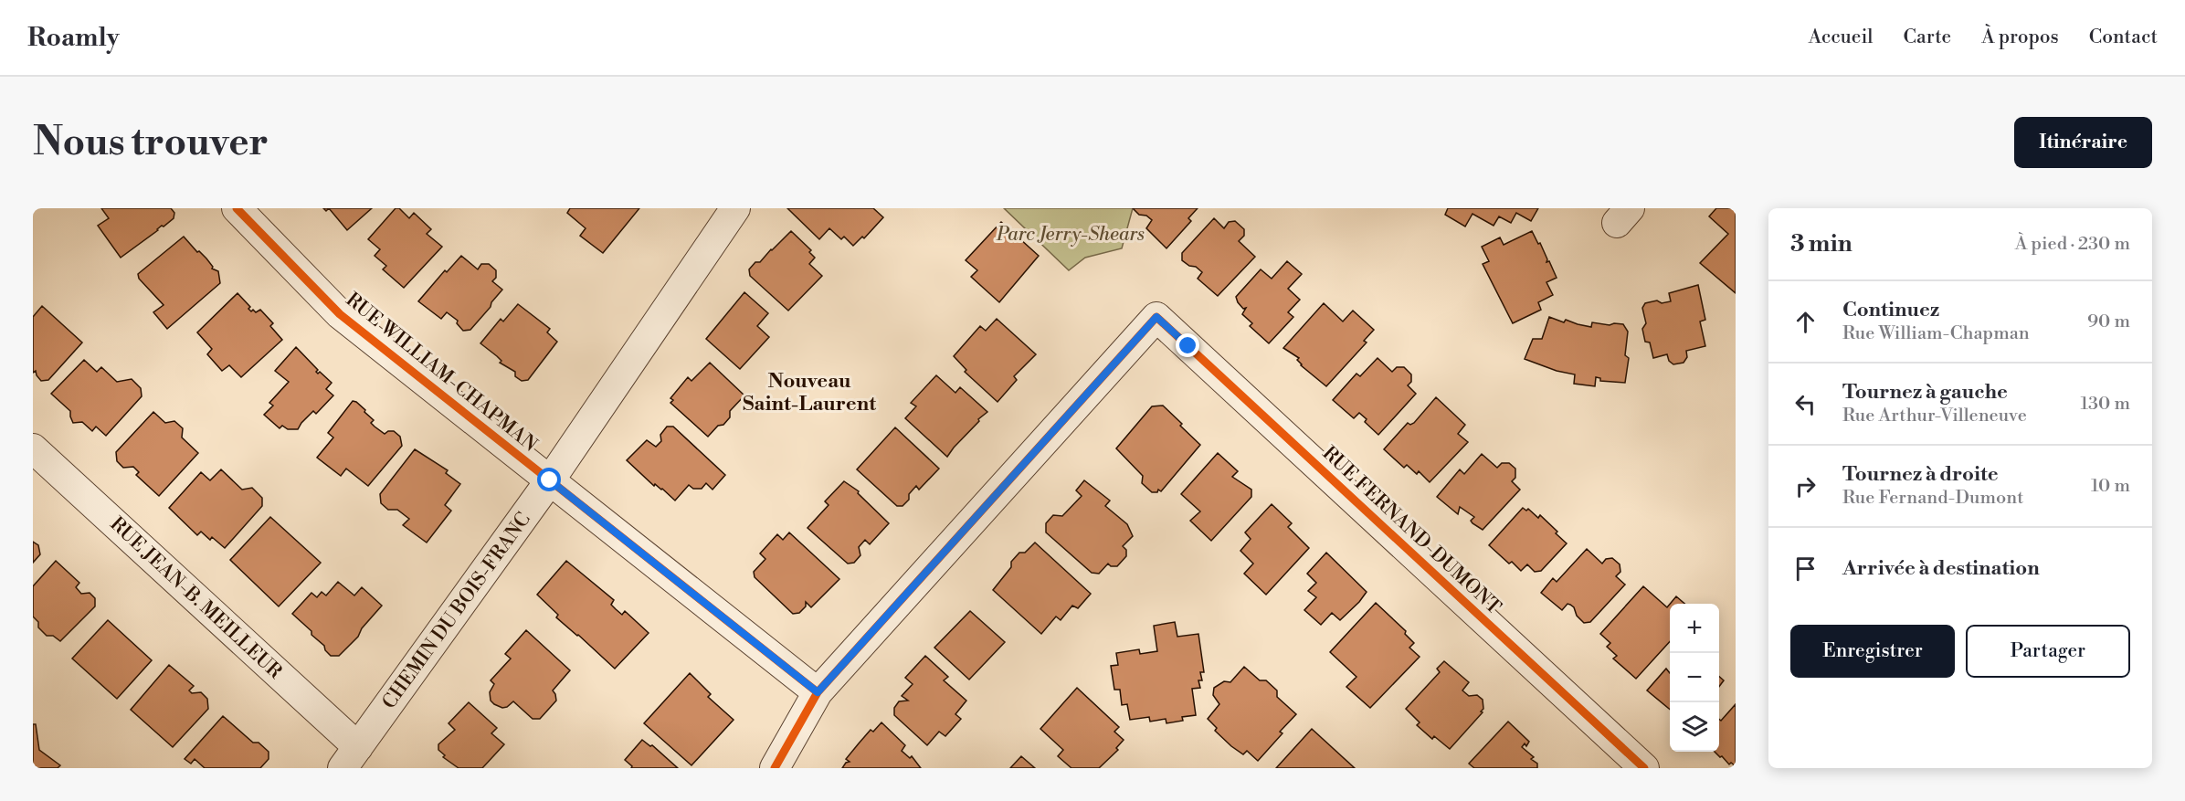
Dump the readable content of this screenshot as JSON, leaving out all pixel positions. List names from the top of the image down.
{
  "streets": {
    "street": [
      "RUE WILLIAM-CHAPMAN",
      "RUE FERNAND-DUMONT",
      "RUE JEAN-B. MEILLEUR",
      "CHEMIN DU BOIS-FRANC"
    ]
  },
  "crossings": [
    ["RUE WILLIAM-CHAPMAN", "RUE FERNAND-DUMONT"],
    ["RUE WILLIAM-CHAPMAN", "CHEMIN DU BOIS-FRANC"],
    ["RUE JEAN-B. MEILLEUR", "CHEMIN DU BOIS-FRANC"]
  ],
  "districts": ["Nouveau Saint-Laurent"],
  "parks": ["Parc Jerry-Shears"],
  "page": {
    "header": "Roamly",
    "nav": [
      "Accueil",
      "Carte",
      "À propos",
      "Contact"
    ],
    "buttons": [
      "Itinéraire",
      ["Enregistrer", "Partager"]
    ],
    "title": "Nous trouver",
    "heading": ["3 min", "À pied · 230 m"],
    "list": [
      ["Continuez", "Rue William-Chapman", "90 m"],
      ["Tournez à gauche", "Rue Arthur-Villeneuve", "130 m"],
      ["Tournez à droite", "Rue Fernand-Dumont", "10 m"],
      "Arrivée à destination"
    ],
    "map_buttons": ["+", "−"]
  }
}
